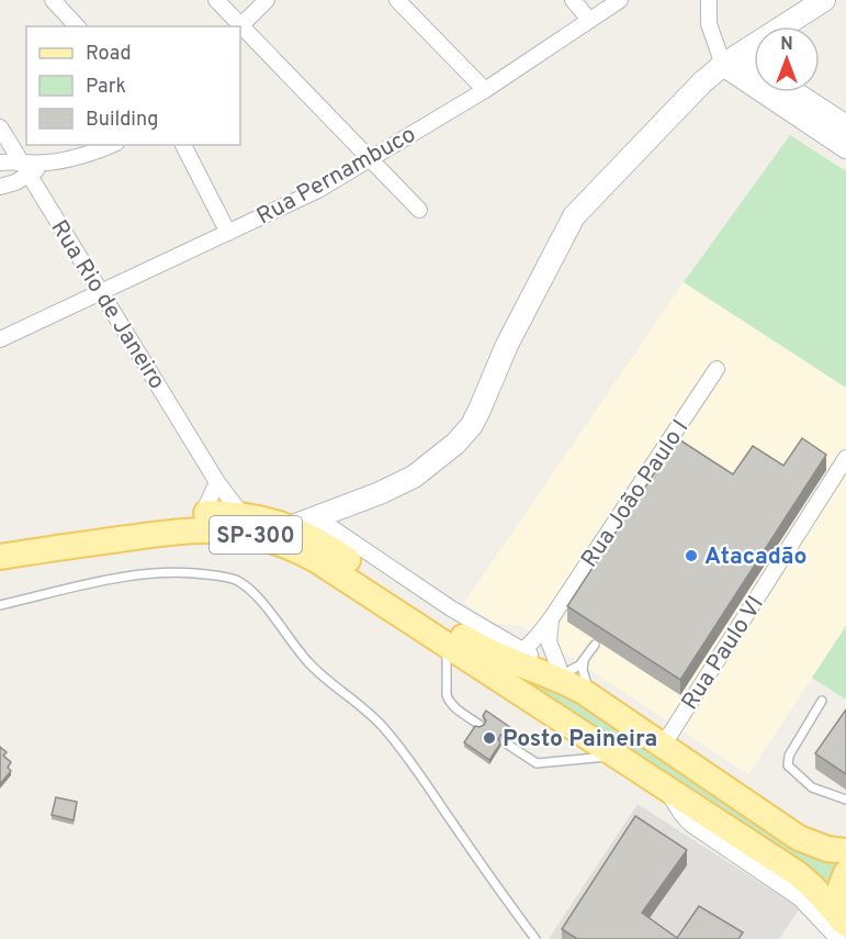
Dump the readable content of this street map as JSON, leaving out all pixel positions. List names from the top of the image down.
{
  "streets": {
    "main road": ["SP-300"],
    "street": [
      "Rua Pernambuco",
      "Rua Rio de Janeiro",
      "Rua João Paulo I",
      "Rua Paulo VI"
    ]
  },
  "crossings": [
    ["Rua Pernambuco", "Rua Rio de Janeiro"],
    ["Rua Rio de Janeiro", "SP-300"],
    ["Rua João Paulo I", "SP-300"],
    ["SP-300", "Rua Paulo VI"]
  ],
  "places": ["Atacadão", "Posto Paineira"],
  "legend": ["Road", "Park", "Building"],
  "north": "top"
}
